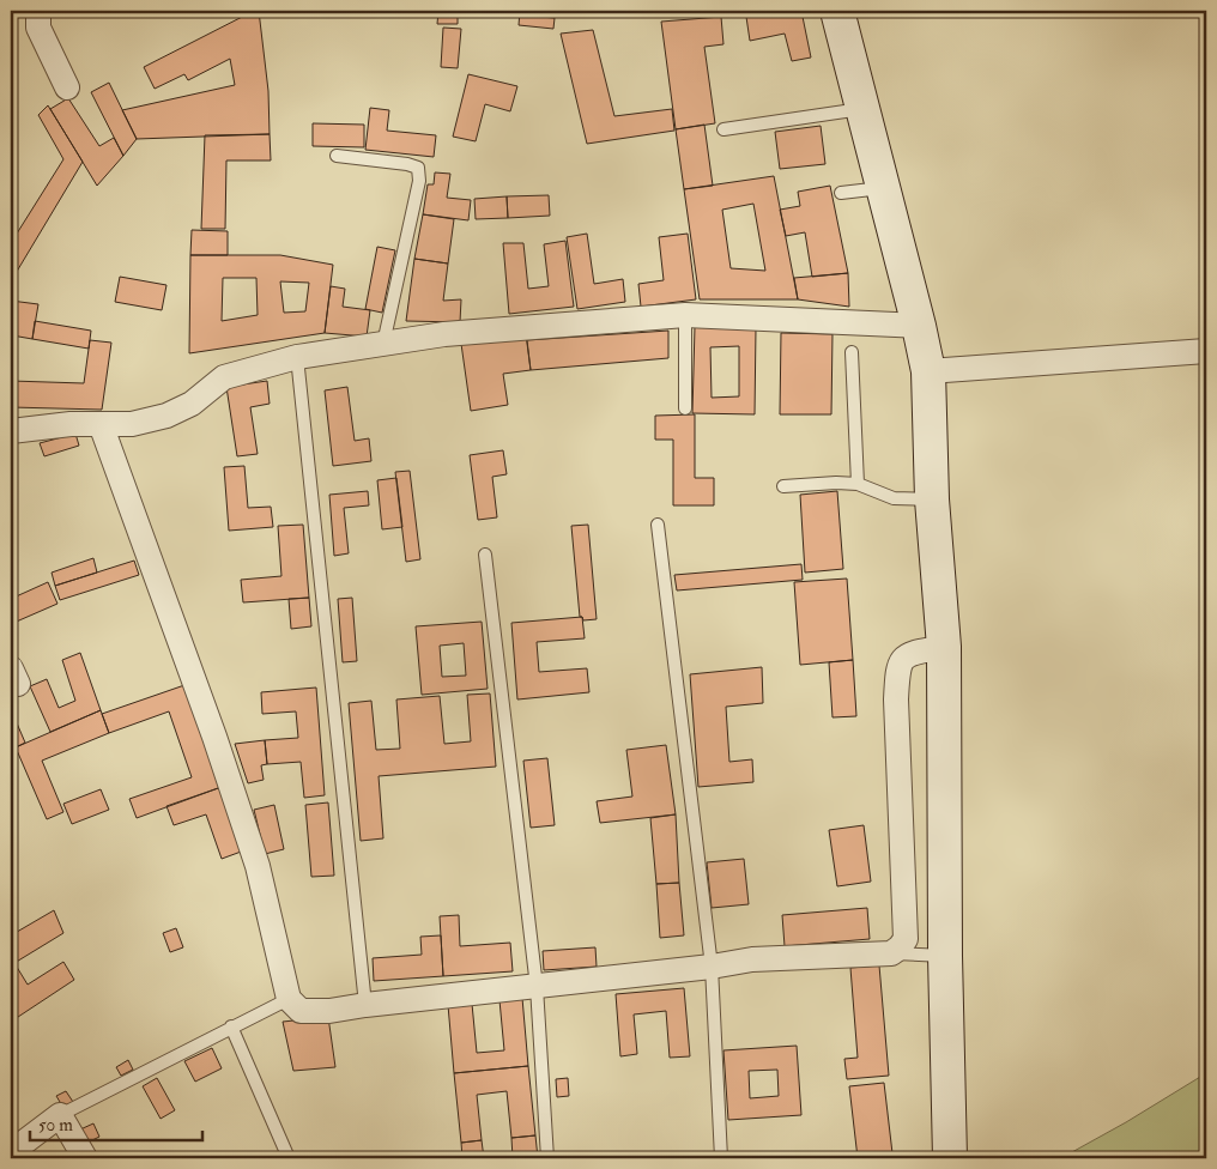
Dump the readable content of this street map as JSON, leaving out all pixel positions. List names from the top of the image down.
{
  "scale_bar": "50 m"
}
